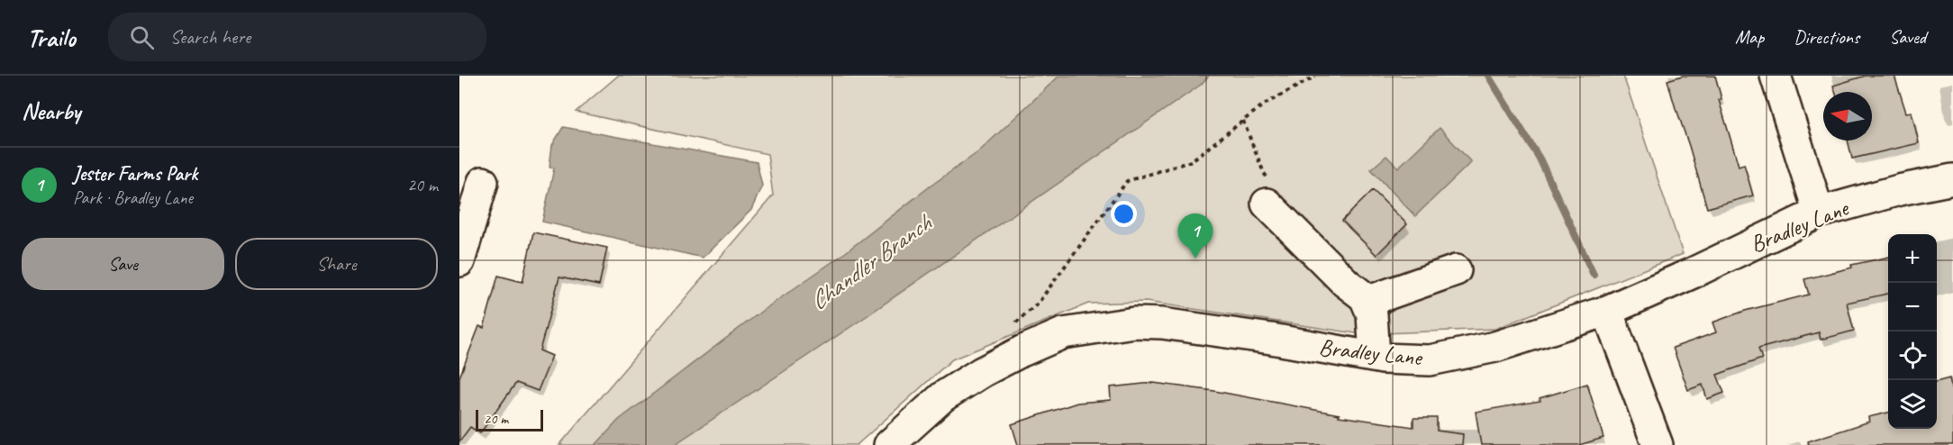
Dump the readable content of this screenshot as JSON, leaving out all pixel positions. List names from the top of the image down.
{
  "streets": {
    "street": ["Bradley Lane"]
  },
  "water": ["Chandler Branch"],
  "scale_bar": "20 m",
  "north": "left",
  "page": {
    "header": "Trailo",
    "search": "Search here",
    "nav": ["Map", "Directions", "Saved"],
    "heading": "Nearby",
    "list": [
      {
        "mark": "1",
        "name": "Jester Farms Park",
        "note": "Park · Bradley Lane",
        "value": "20 m"
      }
    ],
    "pins": "1",
    "buttons": ["Save", "Share"],
    "map_buttons": ["+", "−"],
    "scale": "20 m"
  }
}
